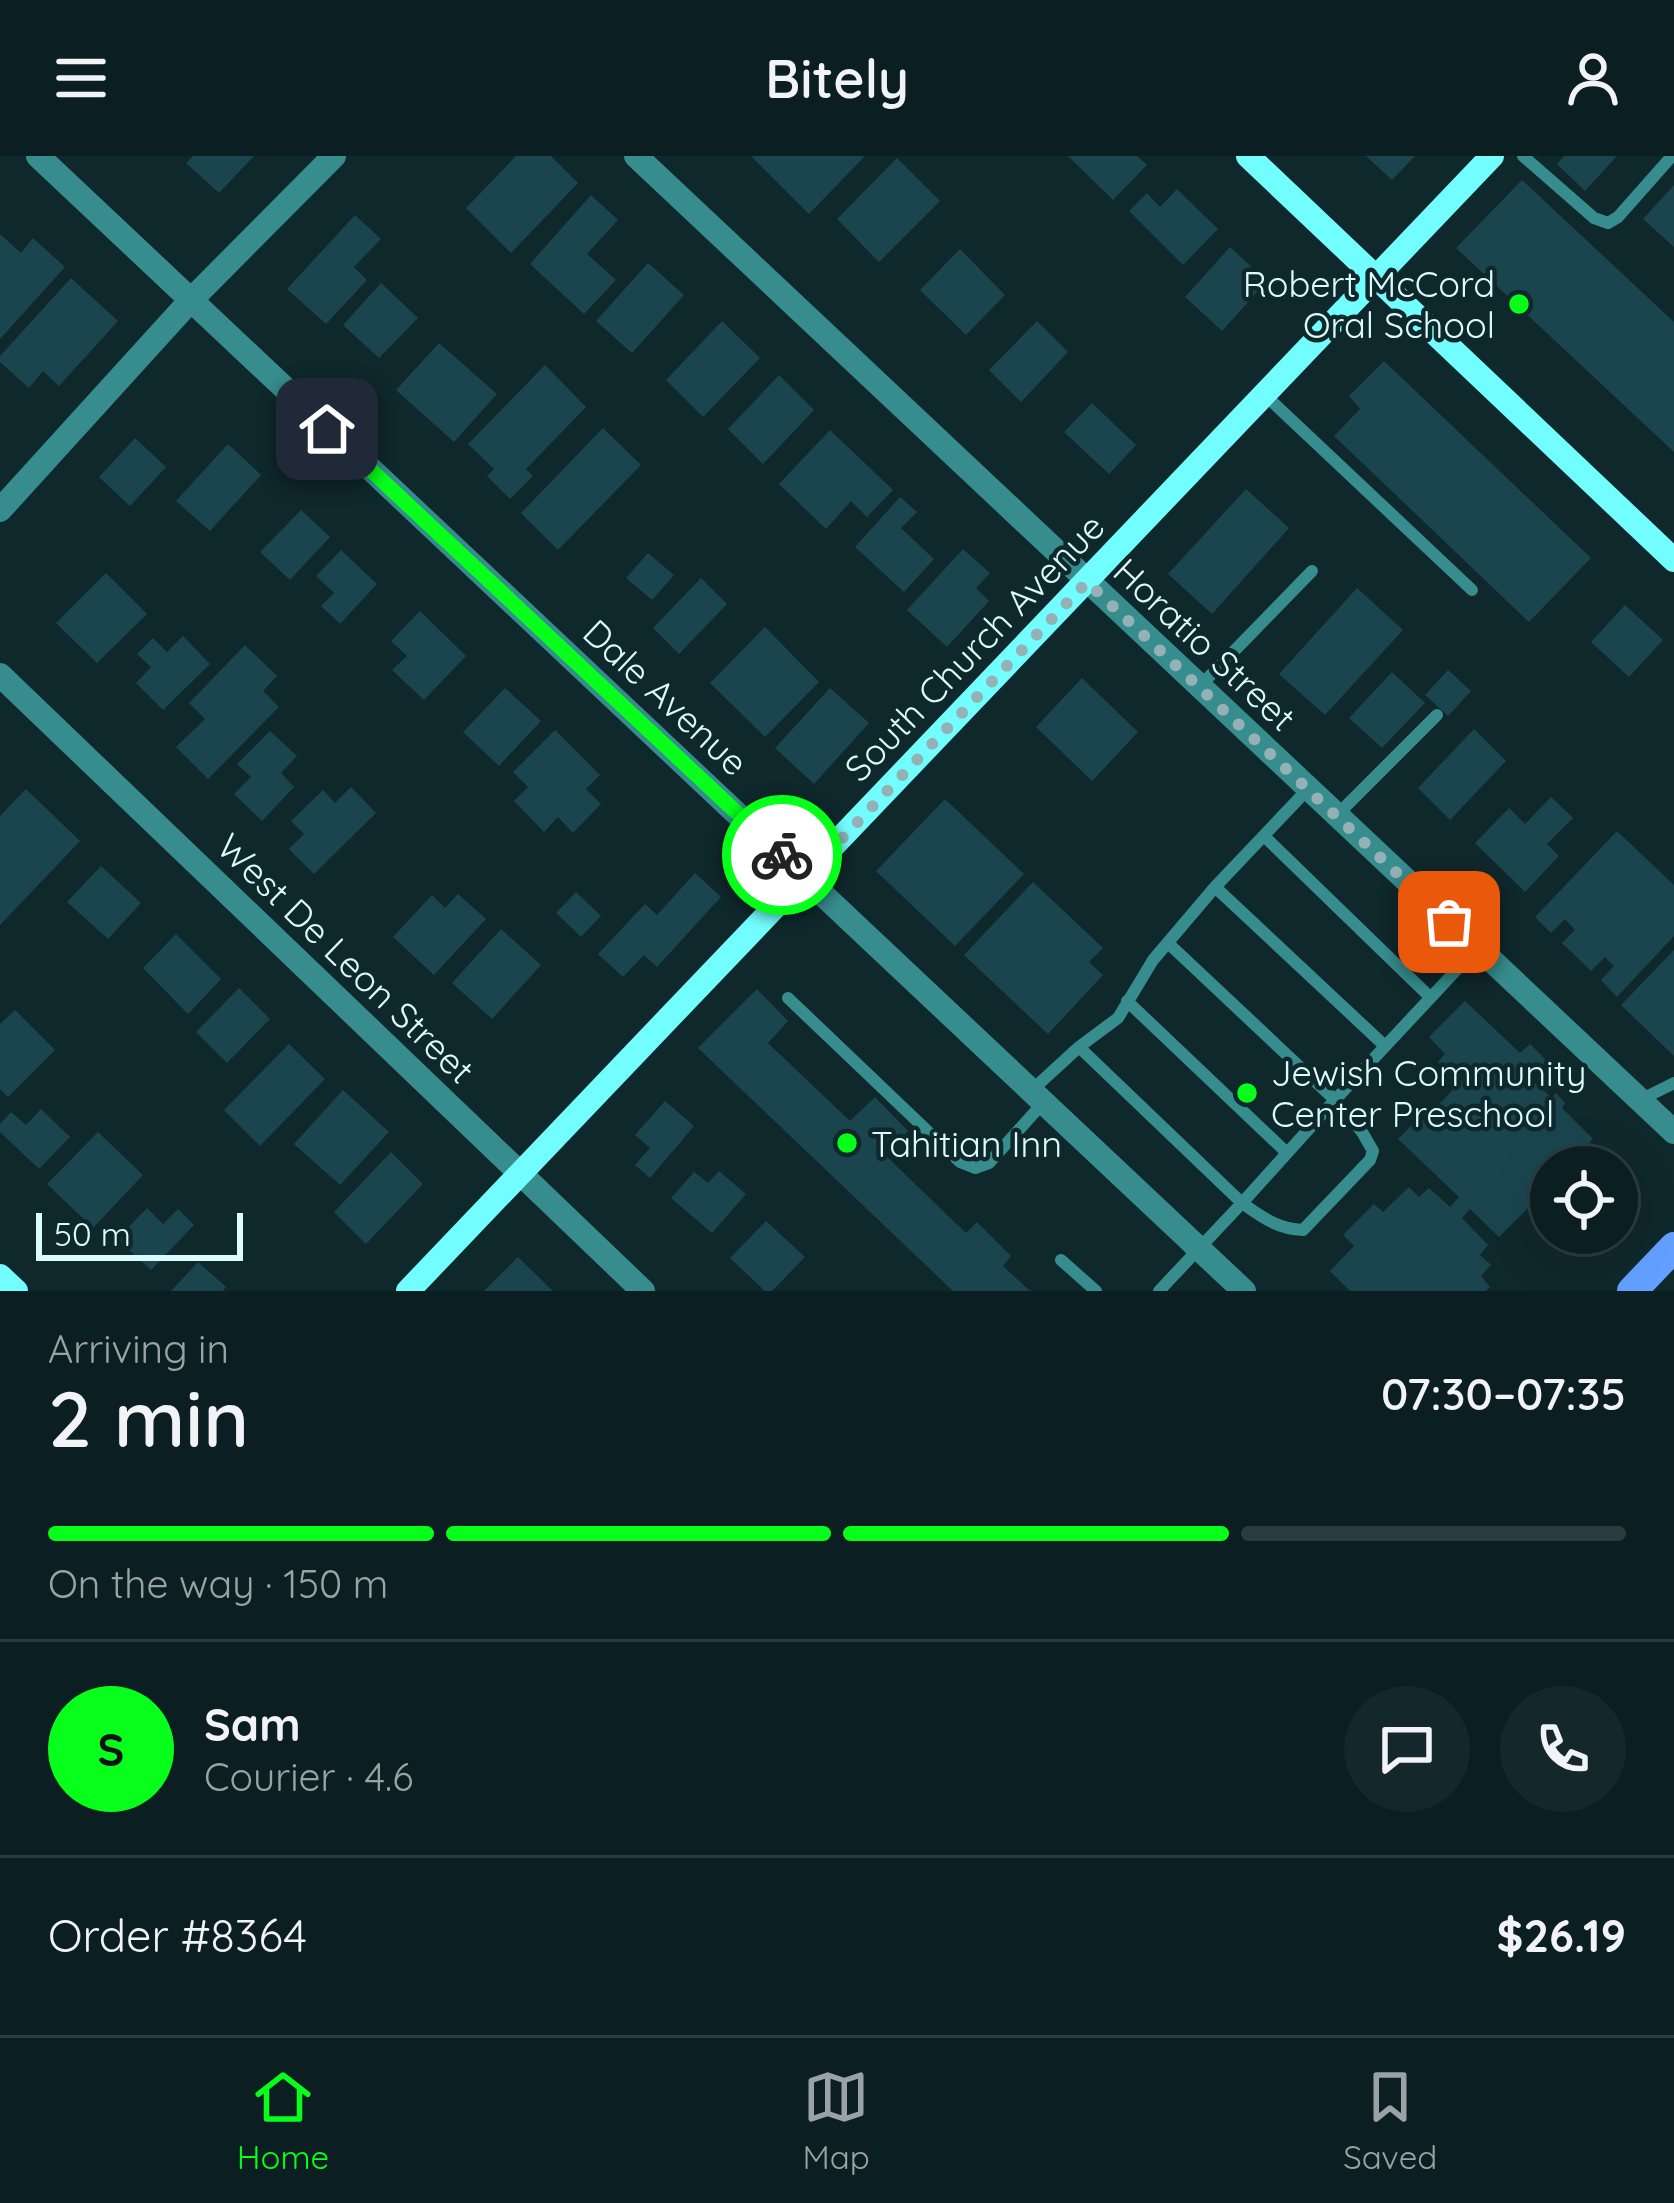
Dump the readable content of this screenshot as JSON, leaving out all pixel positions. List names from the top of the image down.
{
  "streets": {
    "street": [
      "Horatio Street",
      "South Church Avenue",
      "Dale Avenue",
      "West De Leon Street"
    ]
  },
  "crossings": [
    ["Horatio Street", "South Church Avenue"],
    ["South Church Avenue", "Dale Avenue"],
    ["South Church Avenue", "West De Leon Street"]
  ],
  "places": ["Robert McCord Oral School", "Jewish Community Center Preschool", "Tahitian Inn"],
  "scale_bar": "50 m",
  "page": {
    "header": "Bitely",
    "scale": "50 m",
    "heading": ["2 min", "Arriving in", "07:30–07:35"],
    "panel": [
      "Sam",
      "Courier · 4.6",
      "Order #8364",
      "$26.19"
    ],
    "bar": "On the way · 150 m",
    "round": "S",
    "tabs": ["Home", "Map", "Saved"]
  }
}
